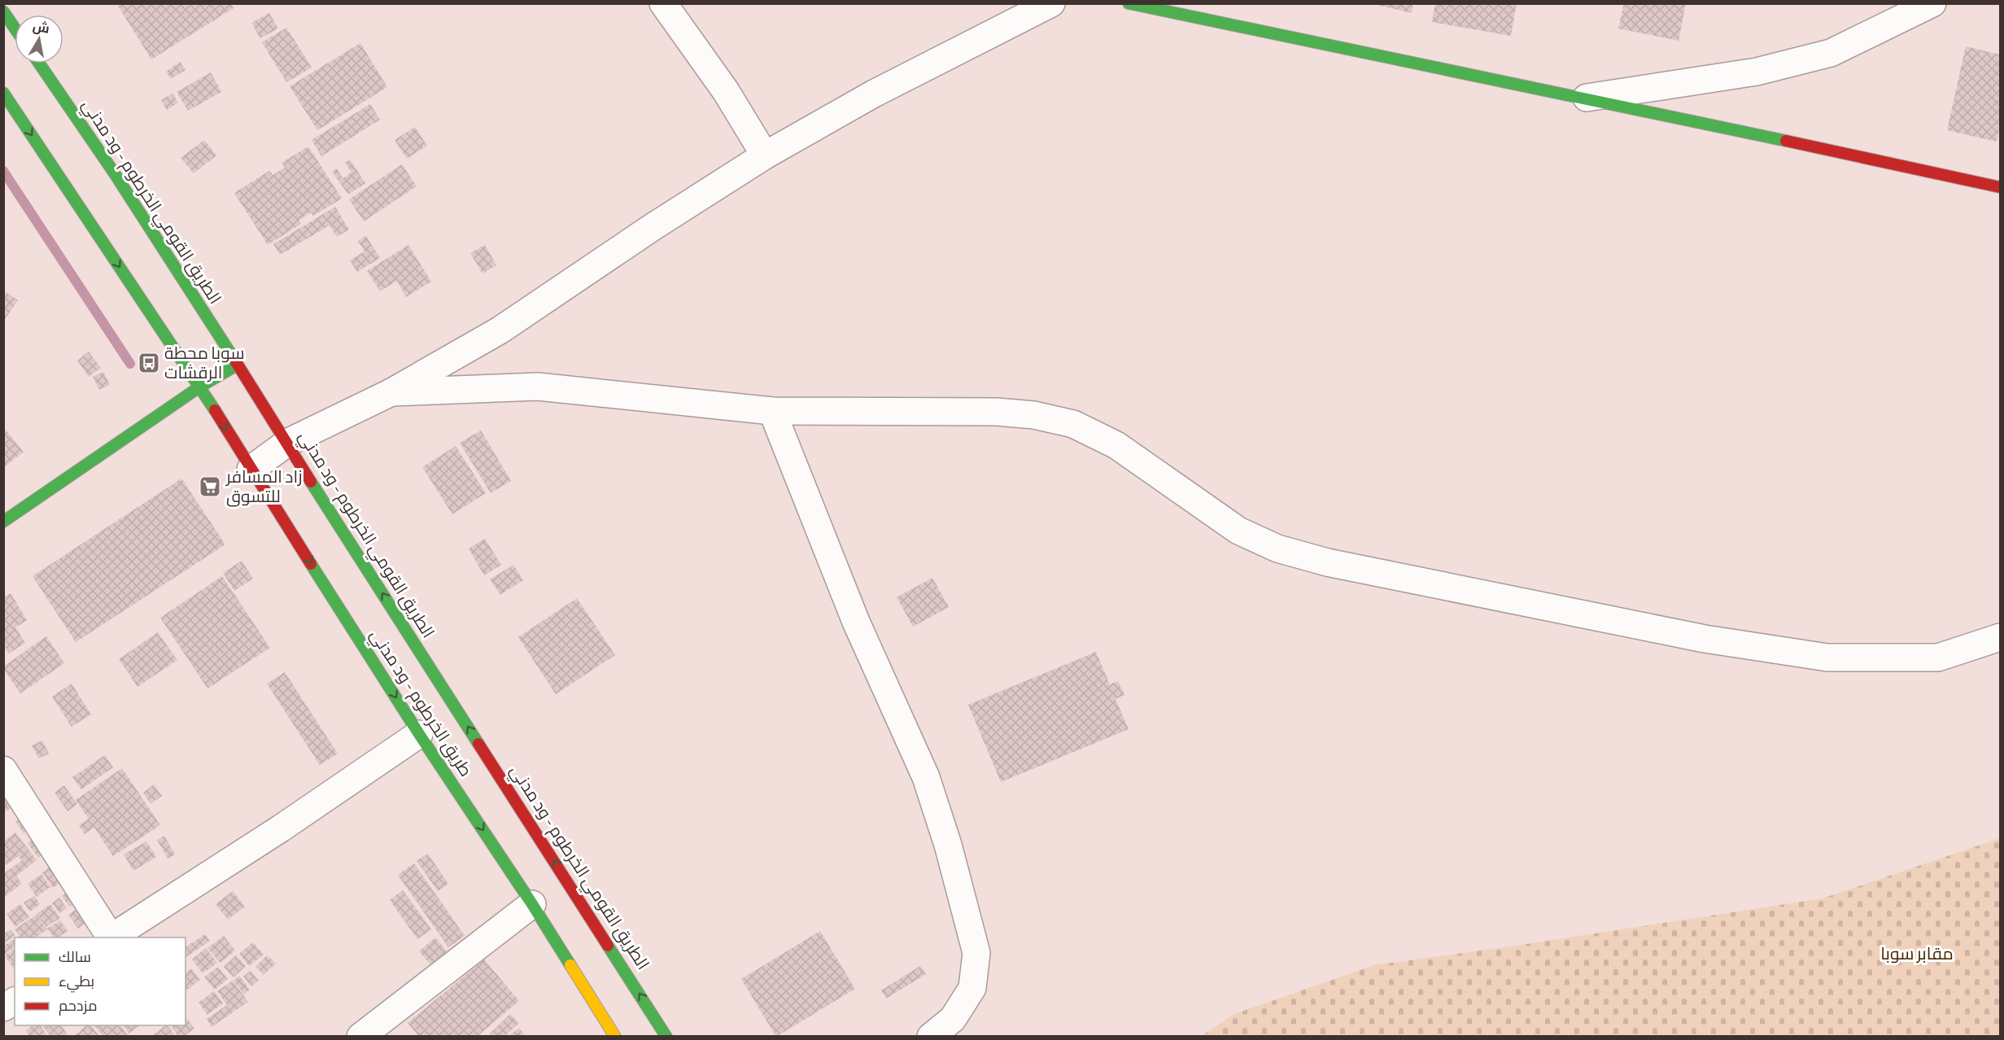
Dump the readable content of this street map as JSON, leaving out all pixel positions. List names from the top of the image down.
{
  "streets": {
    "main road": ["الطريق القومي الخرطوم - ود مدني", "طريق الخرطوم - ود مدني"]
  },
  "one_way": ["الطريق القومي الخرطوم - ود مدني", "طريق الخرطوم - ود مدني"],
  "parks": ["مقابر سوبا"],
  "places": {
    "bus stop": ["سوبا محطة الرقشات"],
    "supermarket": ["زاد المسافر للتسوق"]
  },
  "legend": ["سالك", "بطيء", "مزدحم"],
  "north": "top"
}
